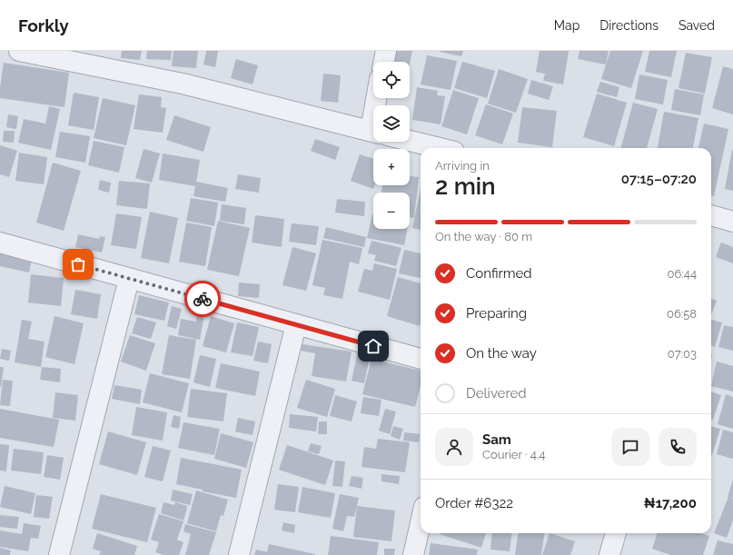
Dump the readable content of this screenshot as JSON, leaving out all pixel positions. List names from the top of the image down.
{
  "page": {
    "header": "Forkly",
    "nav": ["Map", "Directions", "Saved"],
    "map_buttons": ["+", "−"],
    "heading": ["2 min", "Arriving in", "07:15–07:20"],
    "panel": [
      "Sam",
      "Courier · 4.4",
      "Order #6322",
      "₦17,200"
    ],
    "bar": "On the way · 80 m",
    "list": [
      ["Confirmed", "06:44"],
      ["Preparing", "06:58"],
      ["On the way", "07:03"],
      "Delivered"
    ]
  }
}
